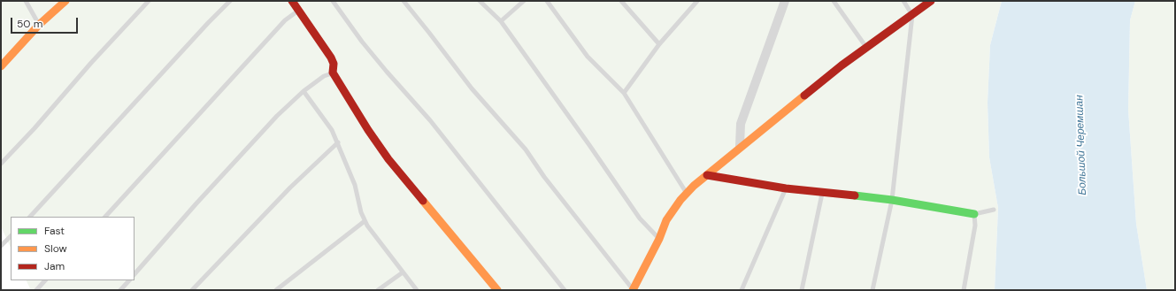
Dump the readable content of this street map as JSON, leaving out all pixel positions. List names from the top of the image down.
{
  "water": ["Большой Черемшан"],
  "legend": ["Fast", "Slow", "Jam"],
  "scale_bar": "50 m"
}
